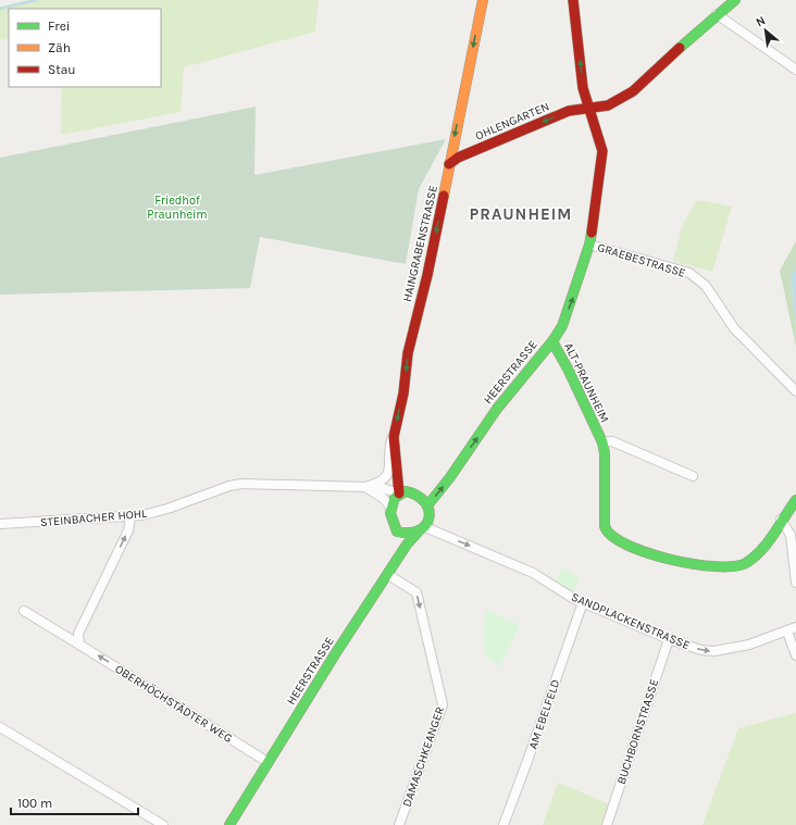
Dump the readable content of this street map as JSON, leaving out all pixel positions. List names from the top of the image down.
{
  "streets": {
    "main road": [
      "OHLENGARTEN",
      "HAINGRABENSTRASSE",
      "HEERSTRASSE",
      "ALT-PRAUNHEIM"
    ],
    "street": [
      "GRAEBESTRASSE",
      "STEINBACHER HOHL",
      "SANDPLACKENSTRASSE",
      "OBERHÖCHSTÄDTER WEG",
      "AM EBELFELD",
      "BUCHBORNSTRASSE",
      "DAMASCHKEANGER"
    ]
  },
  "crossings": [
    ["OHLENGARTEN", "HAINGRABENSTRASSE"],
    ["OHLENGARTEN", "ALT-PRAUNHEIM"],
    ["HAINGRABENSTRASSE", "HEERSTRASSE"],
    ["HAINGRABENSTRASSE", "STEINBACHER HOHL"],
    ["HAINGRABENSTRASSE", "SANDPLACKENSTRASSE"],
    ["GRAEBESTRASSE", "ALT-PRAUNHEIM"],
    ["HEERSTRASSE", "ALT-PRAUNHEIM"],
    ["HEERSTRASSE", "STEINBACHER HOHL"],
    ["HEERSTRASSE", "SANDPLACKENSTRASSE"],
    ["HEERSTRASSE", "OBERHÖCHSTÄDTER WEG"],
    ["HEERSTRASSE", "DAMASCHKEANGER"],
    ["STEINBACHER HOHL", "SANDPLACKENSTRASSE"],
    ["SANDPLACKENSTRASSE", "AM EBELFELD"],
    ["SANDPLACKENSTRASSE", "BUCHBORNSTRASSE"]
  ],
  "one_way": [
    "OHLENGARTEN",
    "HAINGRABENSTRASSE",
    "HEERSTRASSE",
    "SANDPLACKENSTRASSE",
    "OBERHÖCHSTÄDTER WEG",
    "DAMASCHKEANGER"
  ],
  "districts": ["PRAUNHEIM"],
  "parks": ["Friedhof Praunheim"],
  "legend": ["Frei", "Zäh", "Stau"],
  "scale_bar": "100 m",
  "north": "top left"
}
